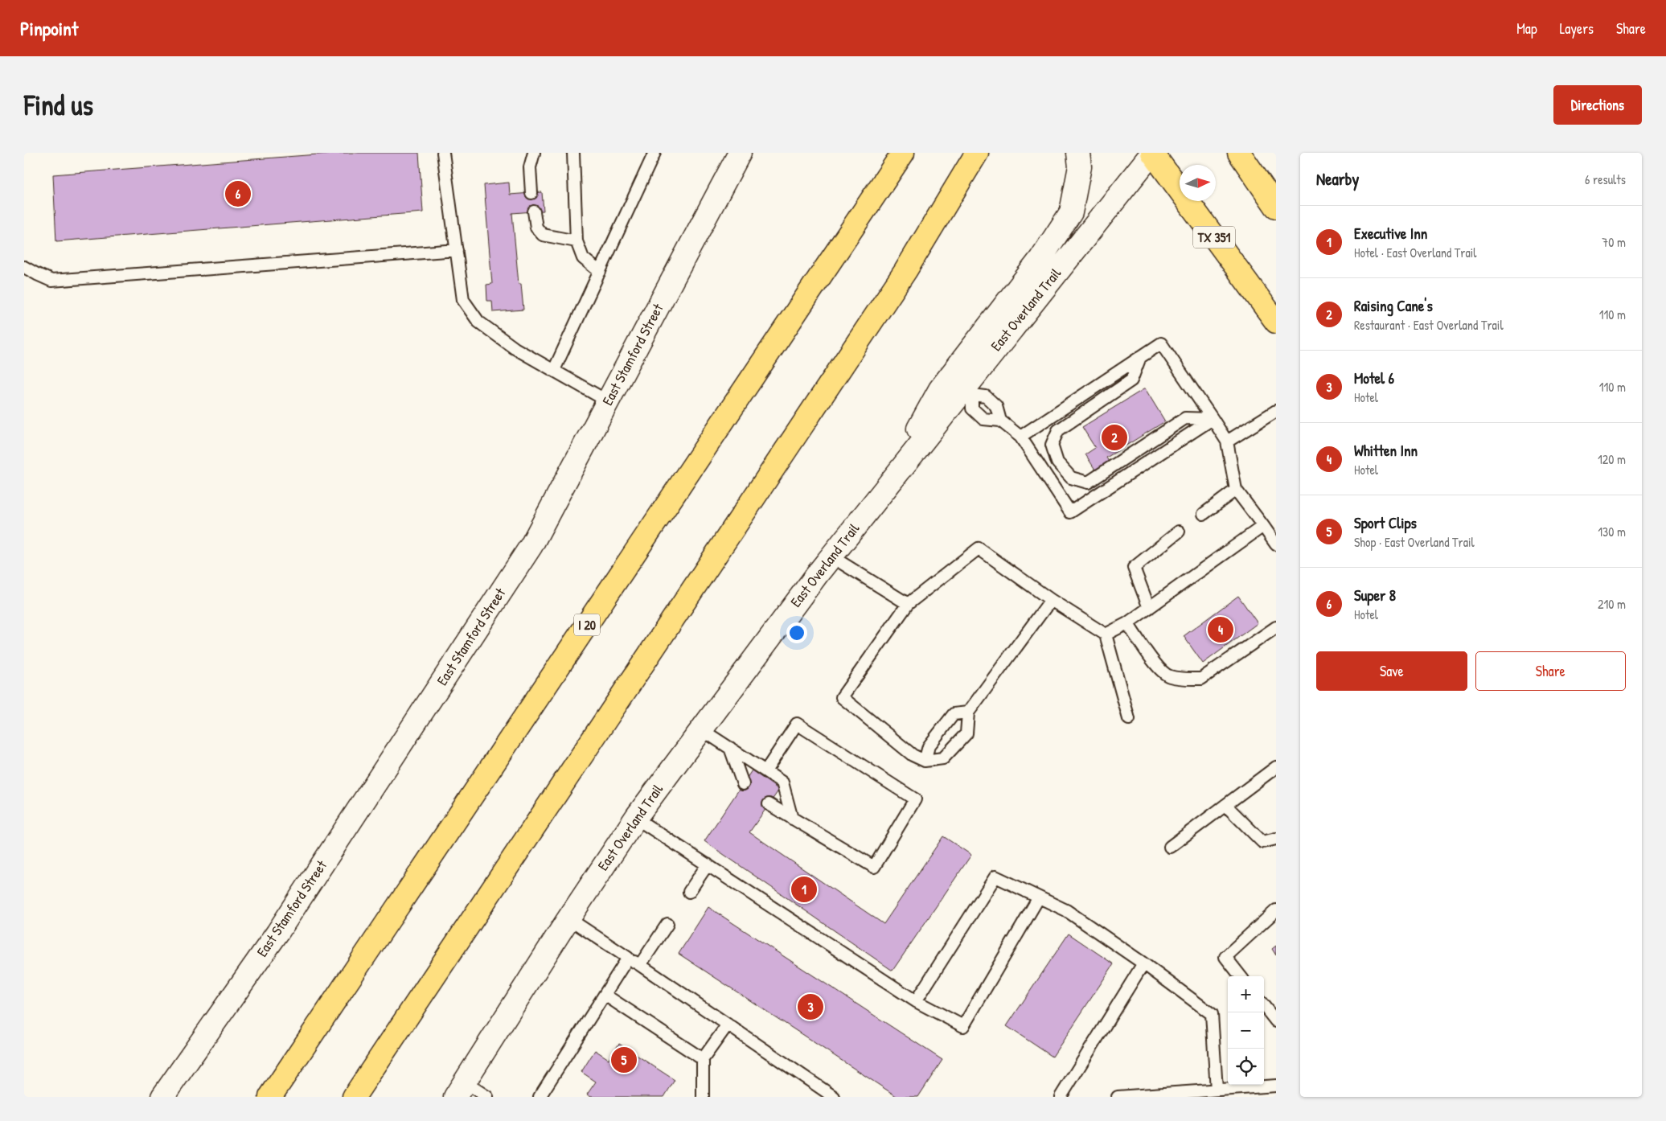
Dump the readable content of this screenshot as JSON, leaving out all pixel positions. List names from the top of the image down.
{
  "streets": {
    "main road": [
      "TX 351",
      "East Overland Trail",
      "East Stamford Street",
      "I 20"
    ]
  },
  "crossings": [
    ["TX 351", "East Overland Trail"]
  ],
  "north": "right",
  "page": {
    "header": "Pinpoint",
    "nav": ["Map", "Layers", "Share"],
    "buttons": [
      "Directions",
      ["Save", "Share"]
    ],
    "title": "Find us",
    "heading": ["Nearby", "6 results"],
    "pins": [
      "6",
      "2",
      "4",
      "1",
      "3",
      "5"
    ],
    "list": [
      {
        "mark": "1",
        "name": "Executive Inn",
        "note": "Hotel · East Overland Trail",
        "value": "70 m"
      },
      {
        "mark": "2",
        "name": "Raising Cane's",
        "note": "Restaurant · East Overland Trail",
        "value": "110 m"
      },
      {
        "mark": "3",
        "name": "Motel 6",
        "note": "Hotel",
        "value": "110 m"
      },
      {
        "mark": "4",
        "name": "Whitten Inn",
        "note": "Hotel",
        "value": "120 m"
      },
      {
        "mark": "5",
        "name": "Sport Clips",
        "note": "Shop · East Overland Trail",
        "value": "130 m"
      },
      {
        "mark": "6",
        "name": "Super 8",
        "note": "Hotel",
        "value": "210 m"
      }
    ],
    "map_buttons": ["+", "−"]
  }
}
